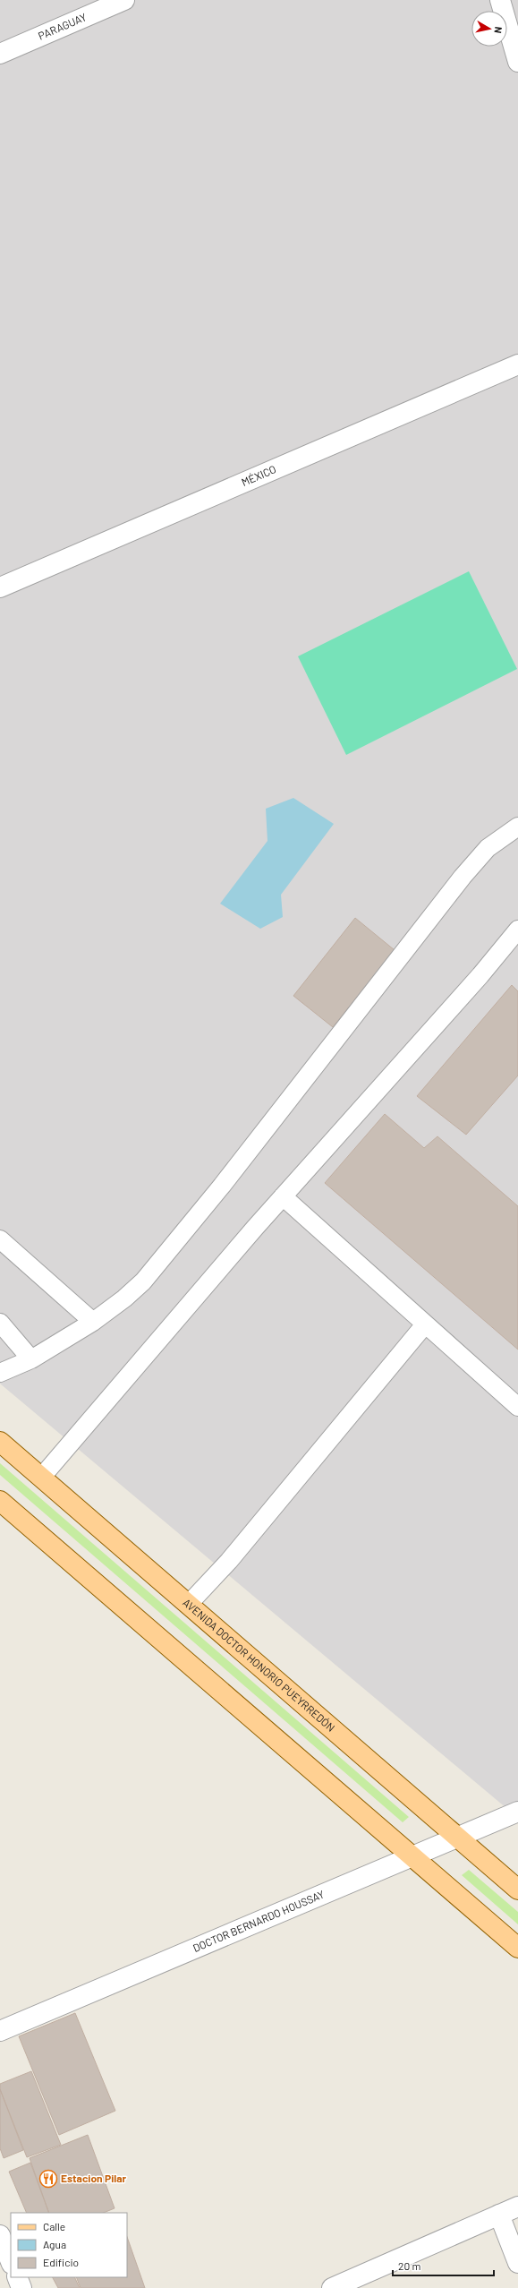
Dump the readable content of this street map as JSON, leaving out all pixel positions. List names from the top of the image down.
{
  "streets": {
    "main road": ["AVENIDA DOCTOR HONORIO PUEYRREDÓN"],
    "street": ["PARAGUAY", "MÉXICO", "DOCTOR BERNARDO HOUSSAY"]
  },
  "crossings": [
    ["AVENIDA DOCTOR HONORIO PUEYRREDÓN", "DOCTOR BERNARDO HOUSSAY"]
  ],
  "places": {
    "restaurant": ["Estacion Pilar"]
  },
  "legend": ["Calle", "Agua", "Edificio"],
  "scale_bar": "20 m",
  "north": "right"
}
